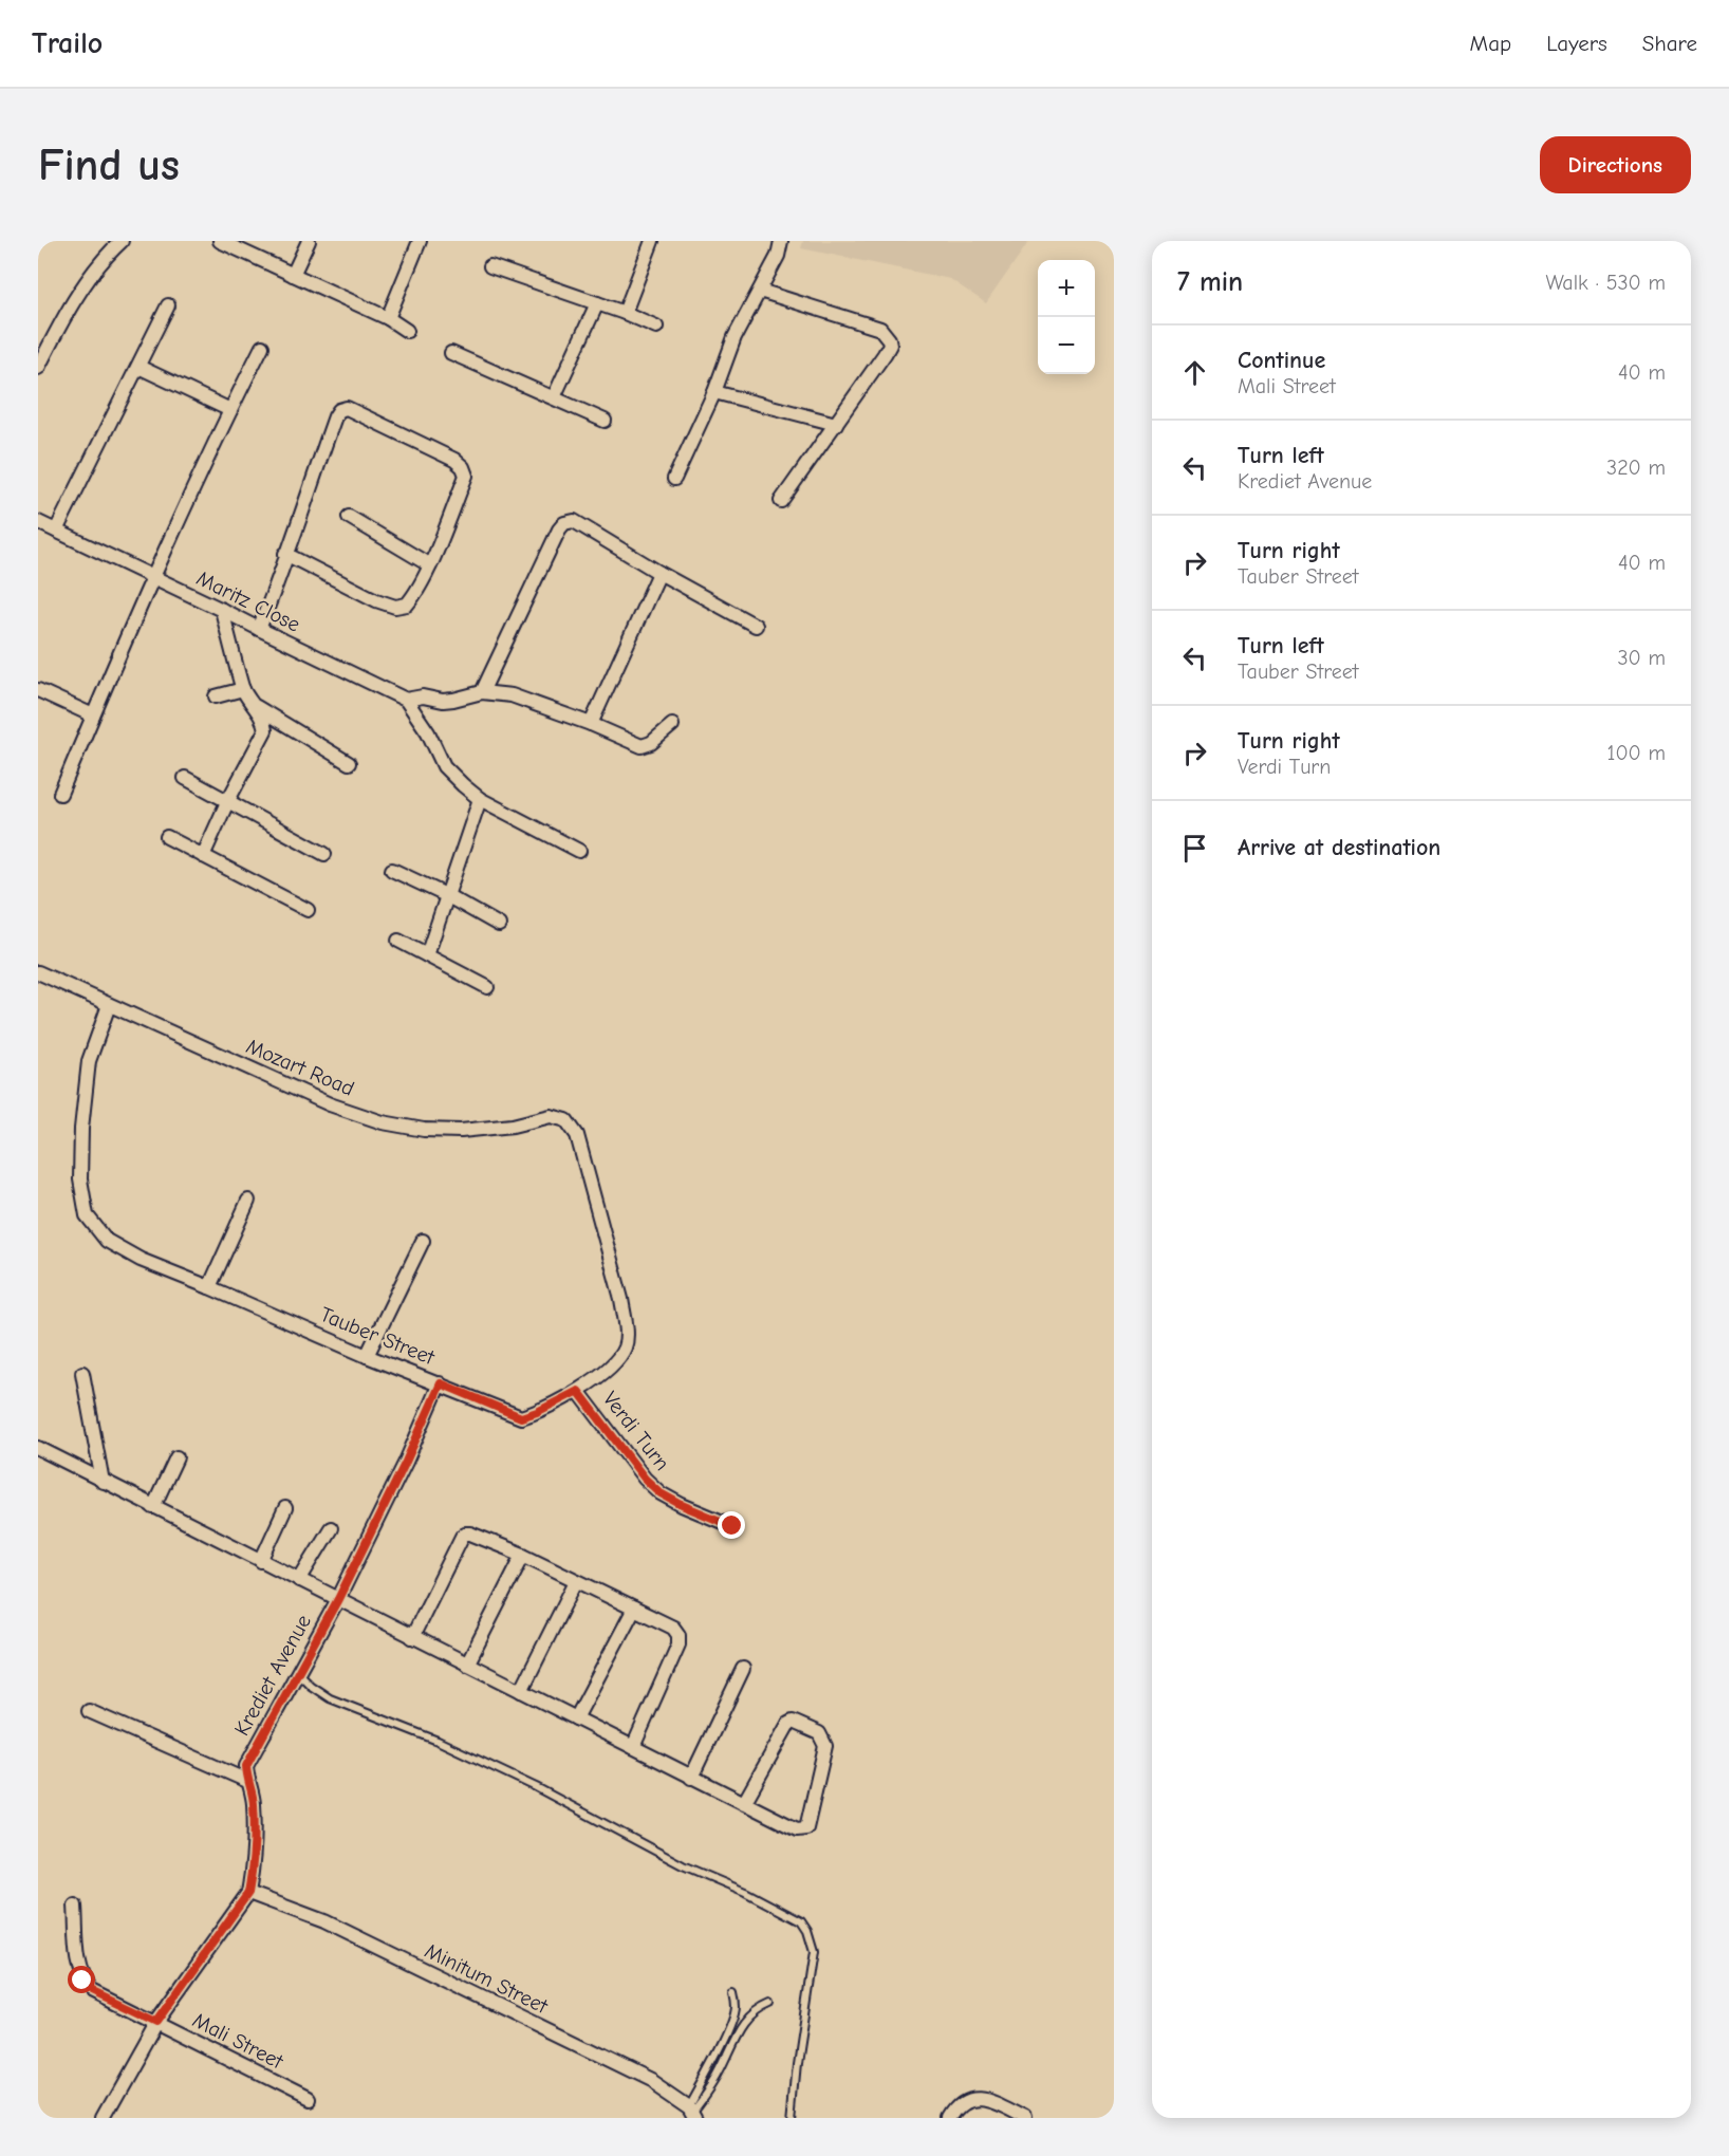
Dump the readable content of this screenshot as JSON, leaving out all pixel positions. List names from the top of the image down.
{
  "streets": {
    "street": [
      "Maritz Close",
      "Mozart Road",
      "Tauber Street",
      "Verdi Turn",
      "Krediet Avenue",
      "Minitum Street",
      "Mali Street"
    ]
  },
  "crossings": [
    ["Mozart Road", "Tauber Street"],
    ["Tauber Street", "Verdi Turn"],
    ["Tauber Street", "Krediet Avenue"],
    ["Krediet Avenue", "Minitum Street"],
    ["Krediet Avenue", "Mali Street"]
  ],
  "page": {
    "header": "Trailo",
    "nav": ["Map", "Layers", "Share"],
    "buttons": "Directions",
    "title": "Find us",
    "heading": ["7 min", "Walk · 530 m"],
    "map_buttons": ["+", "−"],
    "list": [
      ["Continue", "Mali Street", "40 m"],
      ["Turn left", "Krediet Avenue", "320 m"],
      ["Turn right", "Tauber Street", "40 m"],
      ["Turn left", "Tauber Street", "30 m"],
      ["Turn right", "Verdi Turn", "100 m"],
      "Arrive at destination"
    ]
  }
}
